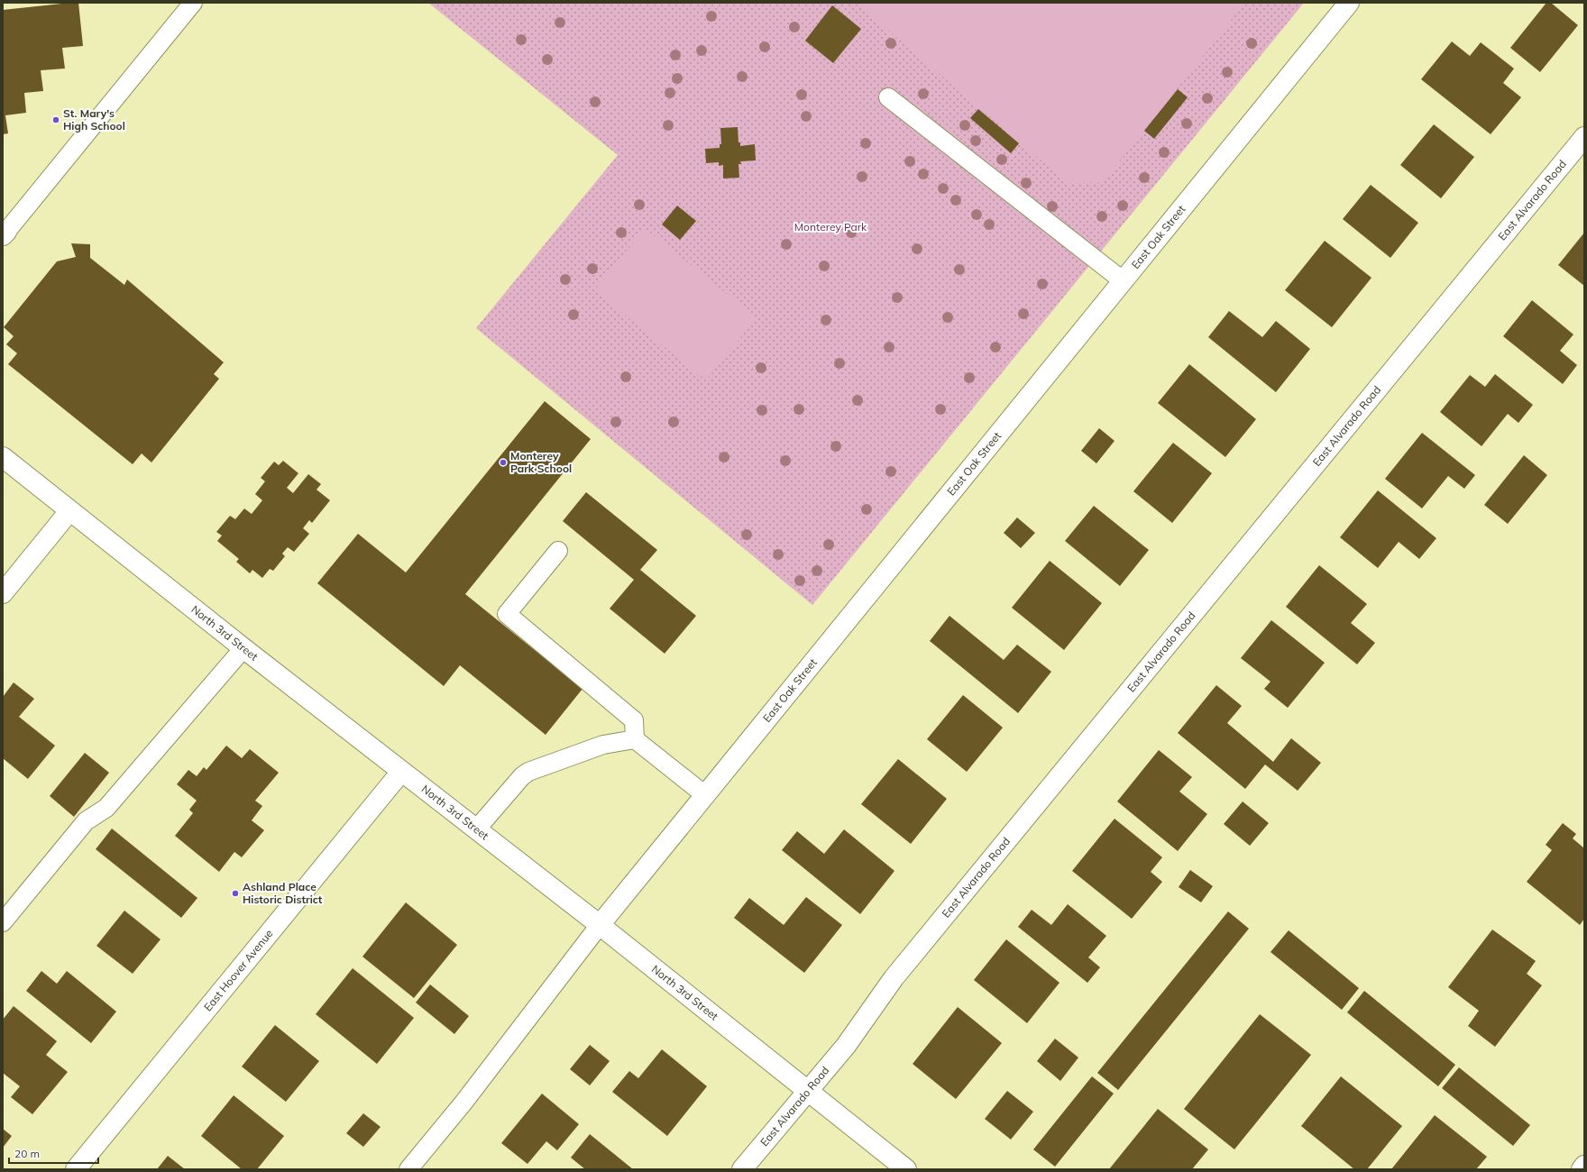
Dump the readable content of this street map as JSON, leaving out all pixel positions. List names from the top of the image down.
{
  "streets": {
    "street": [
      "East Alvarado Road",
      "East Oak Street",
      "North 3rd Street",
      "East Hoover Avenue"
    ]
  },
  "crossings": [
    ["East Alvarado Road", "North 3rd Street"],
    ["East Oak Street", "North 3rd Street"],
    ["North 3rd Street", "East Hoover Avenue"]
  ],
  "parks": ["Monterey Park"],
  "places": ["St. Mary's High School", "Monterey Park School", "Ashland Place Historic District"],
  "scale_bar": "20 m"
}
